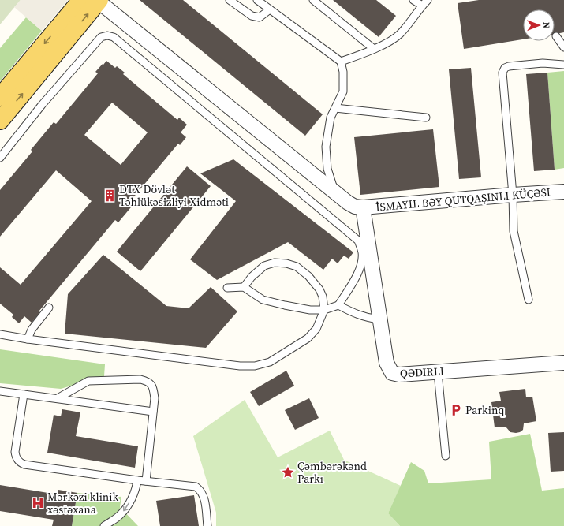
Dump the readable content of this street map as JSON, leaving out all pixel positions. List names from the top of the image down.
{
  "streets": {
    "street": ["QƏDIRLI"]
  },
  "places": {
    "building": ["DTX Dövlət Təhlükəsizliyi Xidməti"],
    "parking": ["Parkinq"],
    "place": ["Çəmbərəkənd Parkı"],
    "hospital": ["Mərkəzi klinik xəstəxana"]
  },
  "north": "right"
}
